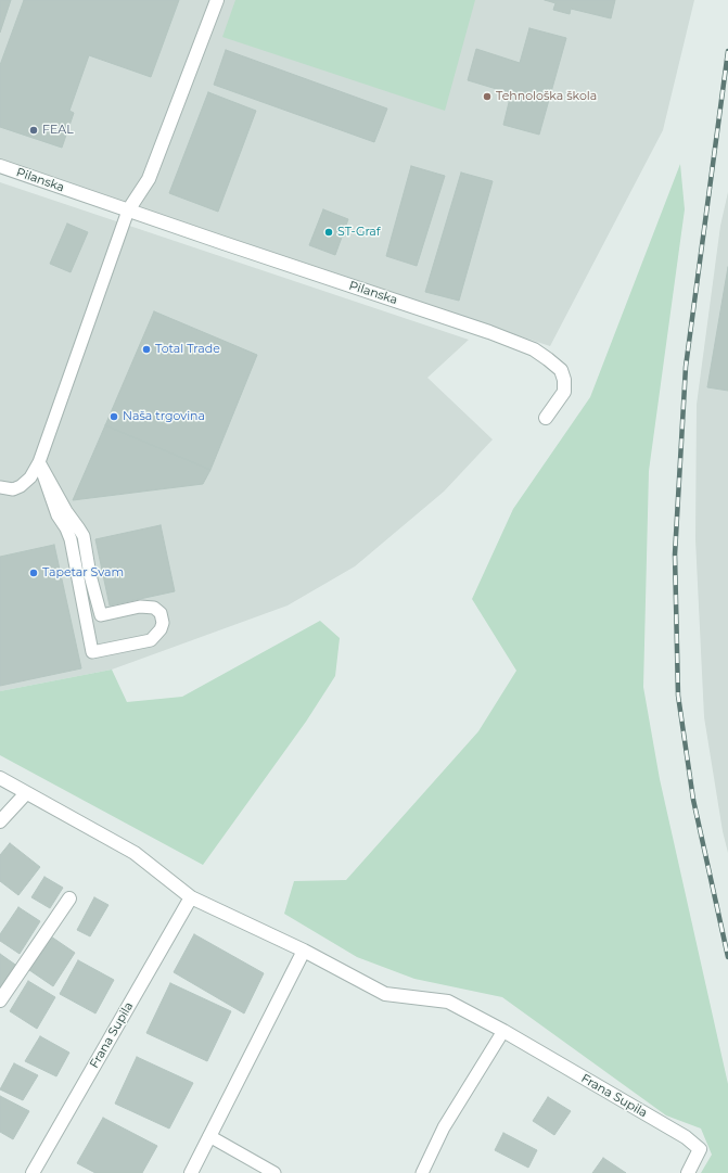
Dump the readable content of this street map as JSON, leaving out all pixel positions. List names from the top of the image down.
{
  "streets": {
    "street": ["Pilanska", "Frana Supila"]
  },
  "places": [
    "Tehnološka škola",
    "FEAL",
    "ST-Graf",
    "Total Trade",
    "Naša trgovina",
    "Tapetar Svam"
  ]
}
